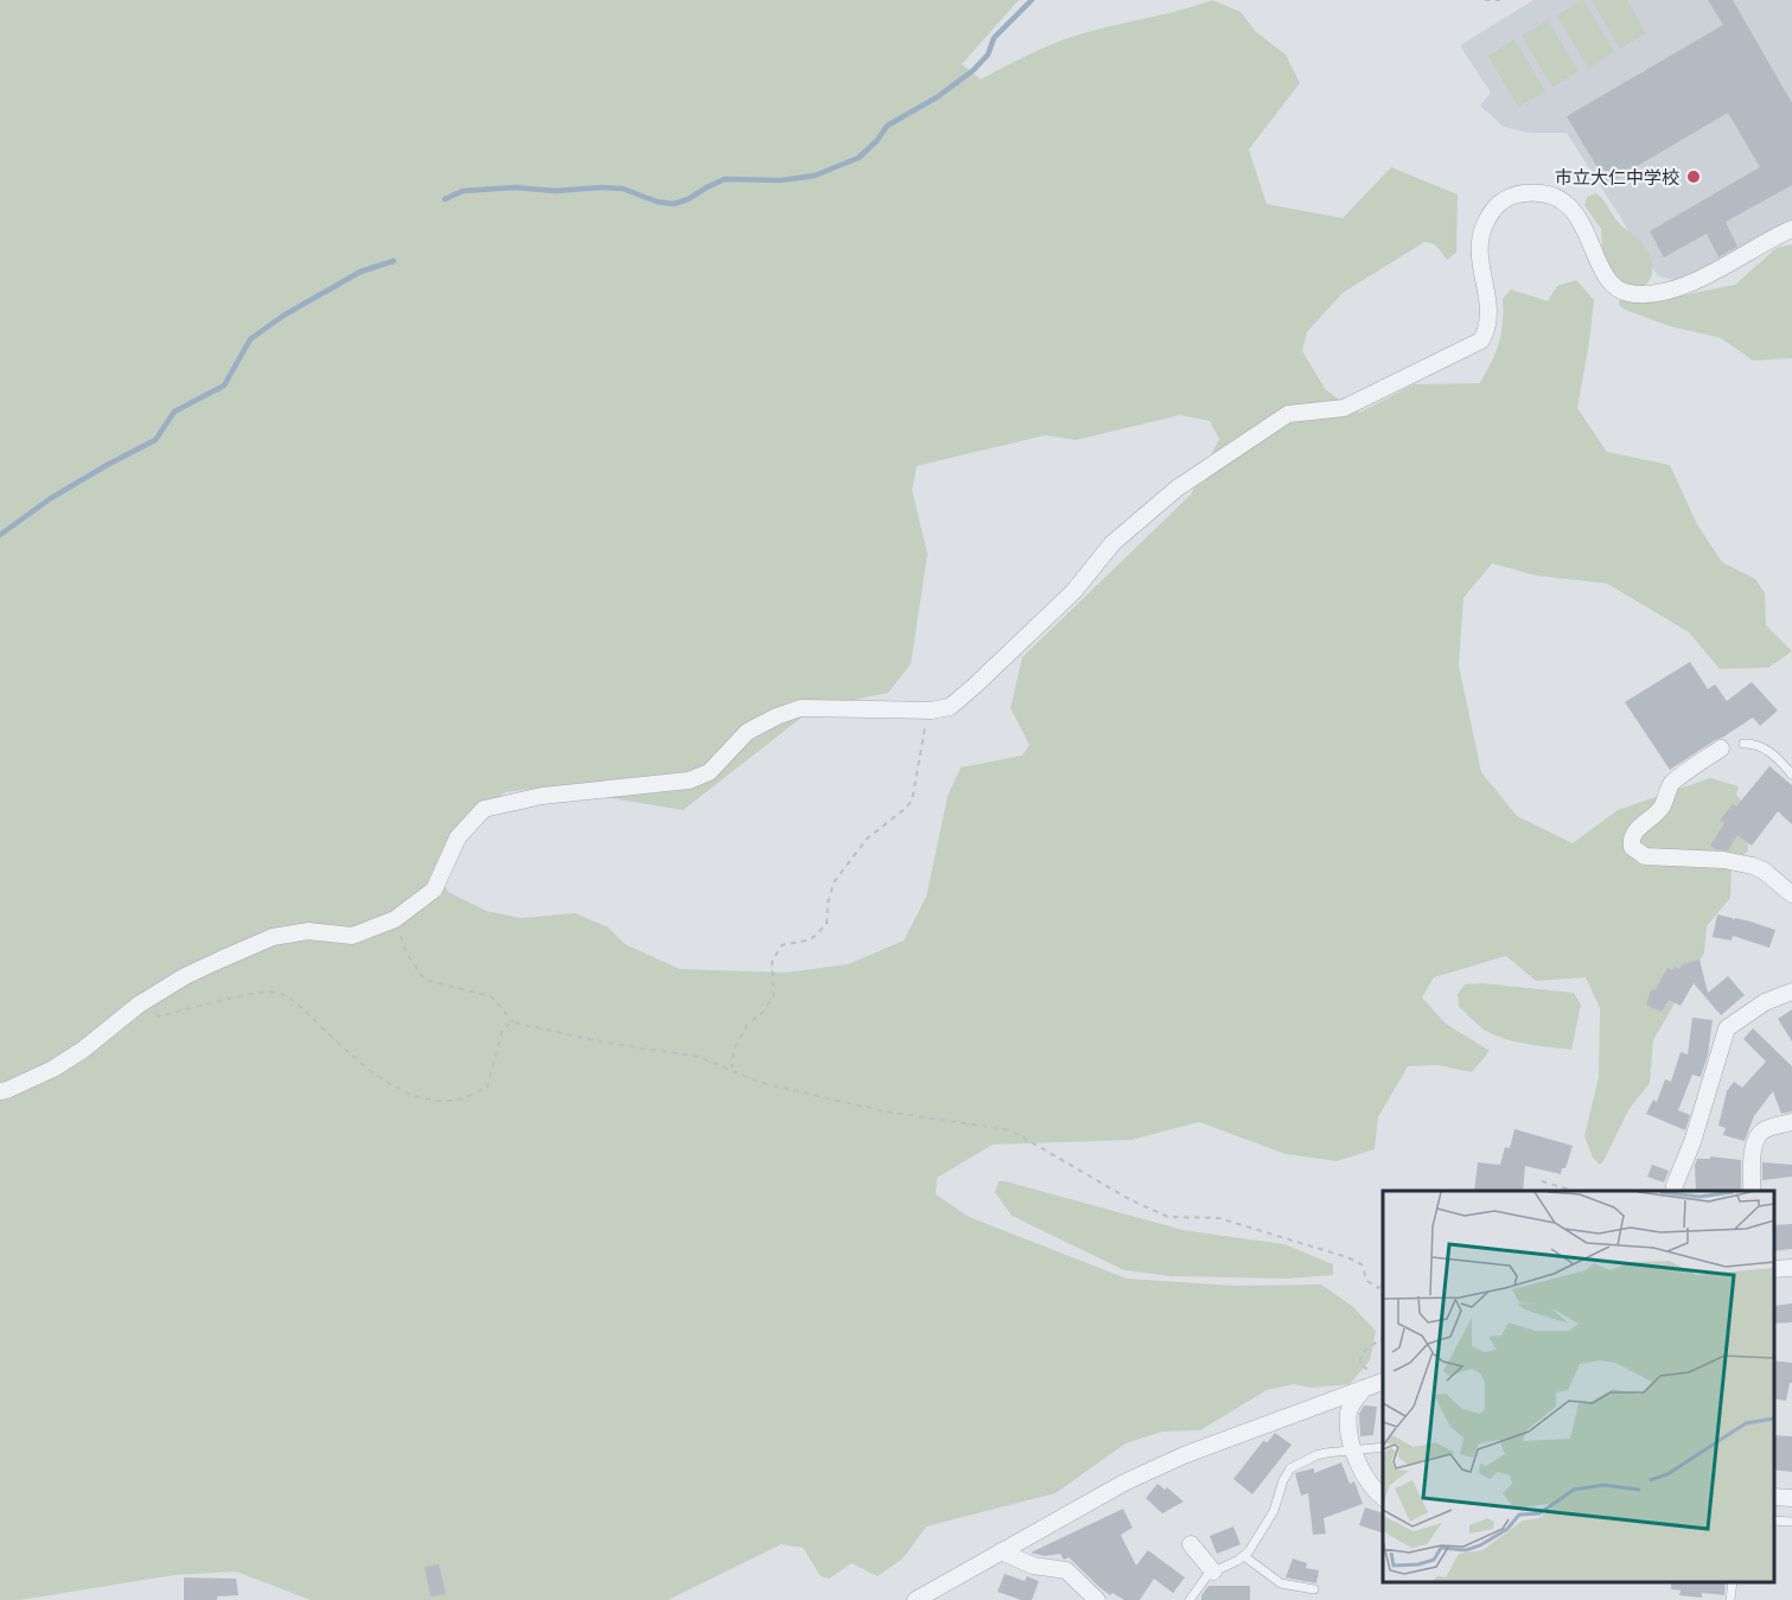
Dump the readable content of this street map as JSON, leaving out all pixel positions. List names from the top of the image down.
{
  "places": ["市立大仁中学校"]
}
